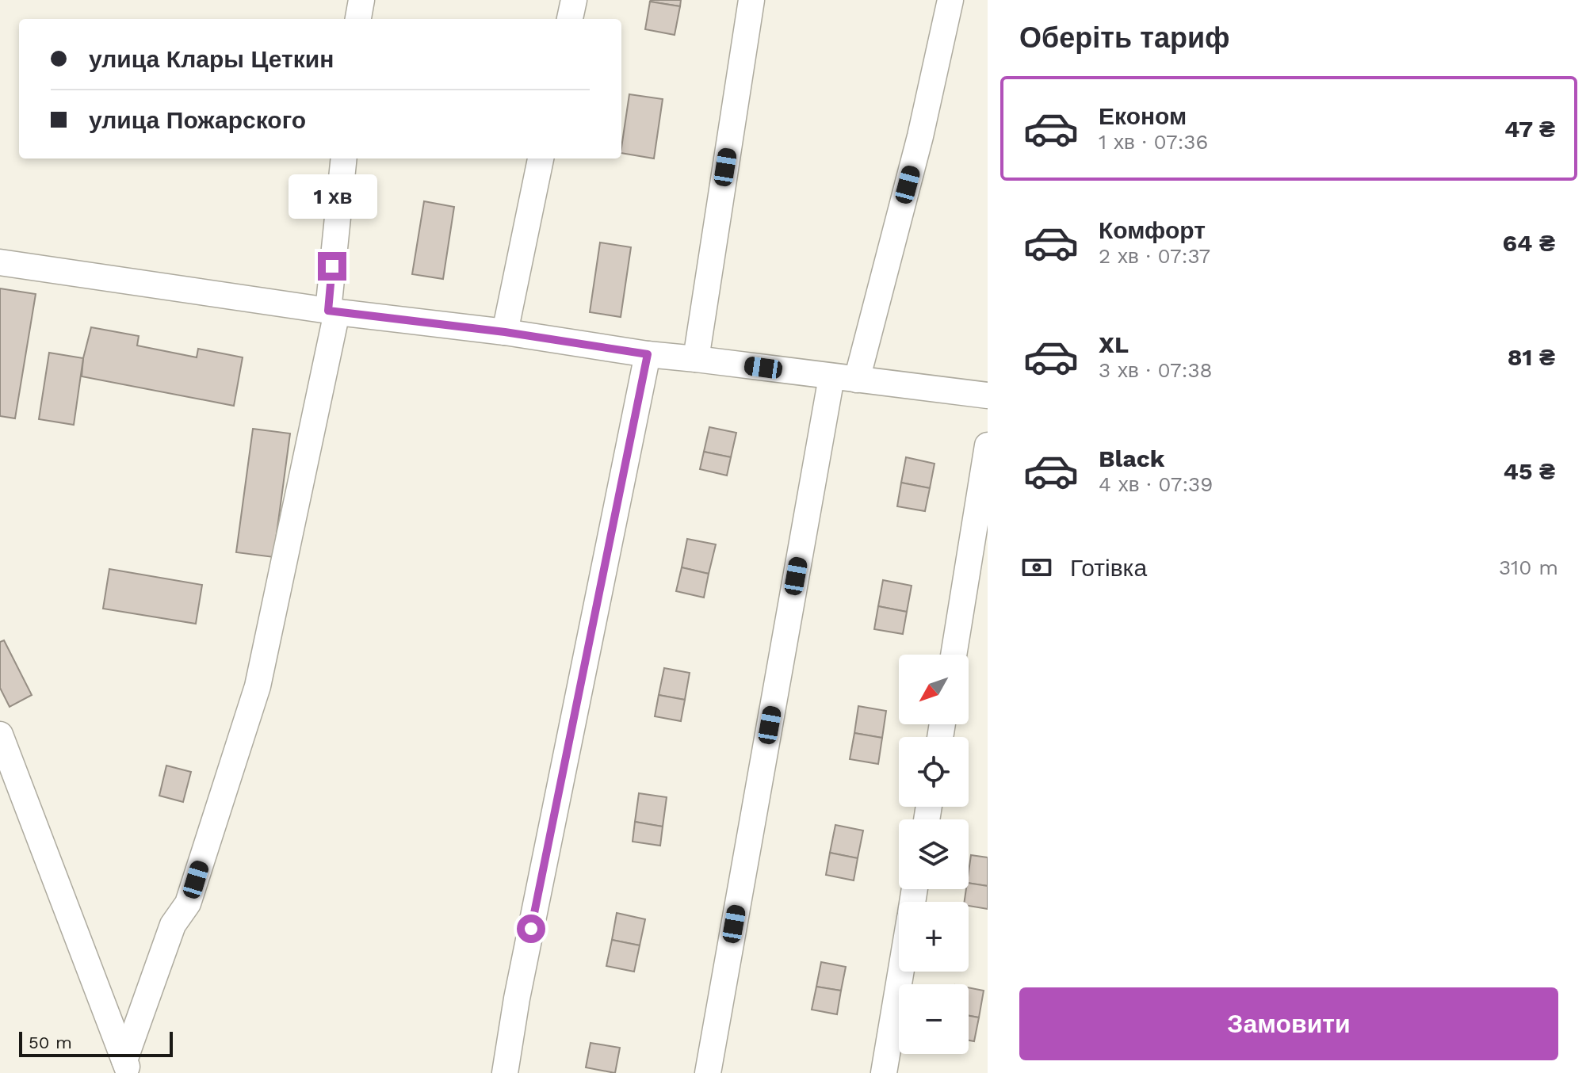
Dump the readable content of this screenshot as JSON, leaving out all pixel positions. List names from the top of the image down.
{
  "scale_bar": "50 m",
  "north": "bottom left",
  "page": {
    "heading": "Оберіть тариф",
    "banner": ["улица Клары Цеткин", "улица Пожарского"],
    "list": [
      {
        "name": "Економ",
        "note": "1 хв · 07:36",
        "value": "47 ₴"
      },
      {
        "name": "Комфорт",
        "note": "2 хв · 07:37",
        "value": "64 ₴"
      },
      {
        "name": "XL",
        "note": "3 хв · 07:38",
        "value": "81 ₴"
      },
      {
        "name": "Black",
        "note": "4 хв · 07:39",
        "value": "45 ₴"
      }
    ],
    "bubble": "1 хв",
    "pay": ["Готівка", "310 m"],
    "map_buttons": ["+", "−"],
    "buttons": "Замовити",
    "scale": "50 m"
  }
}
